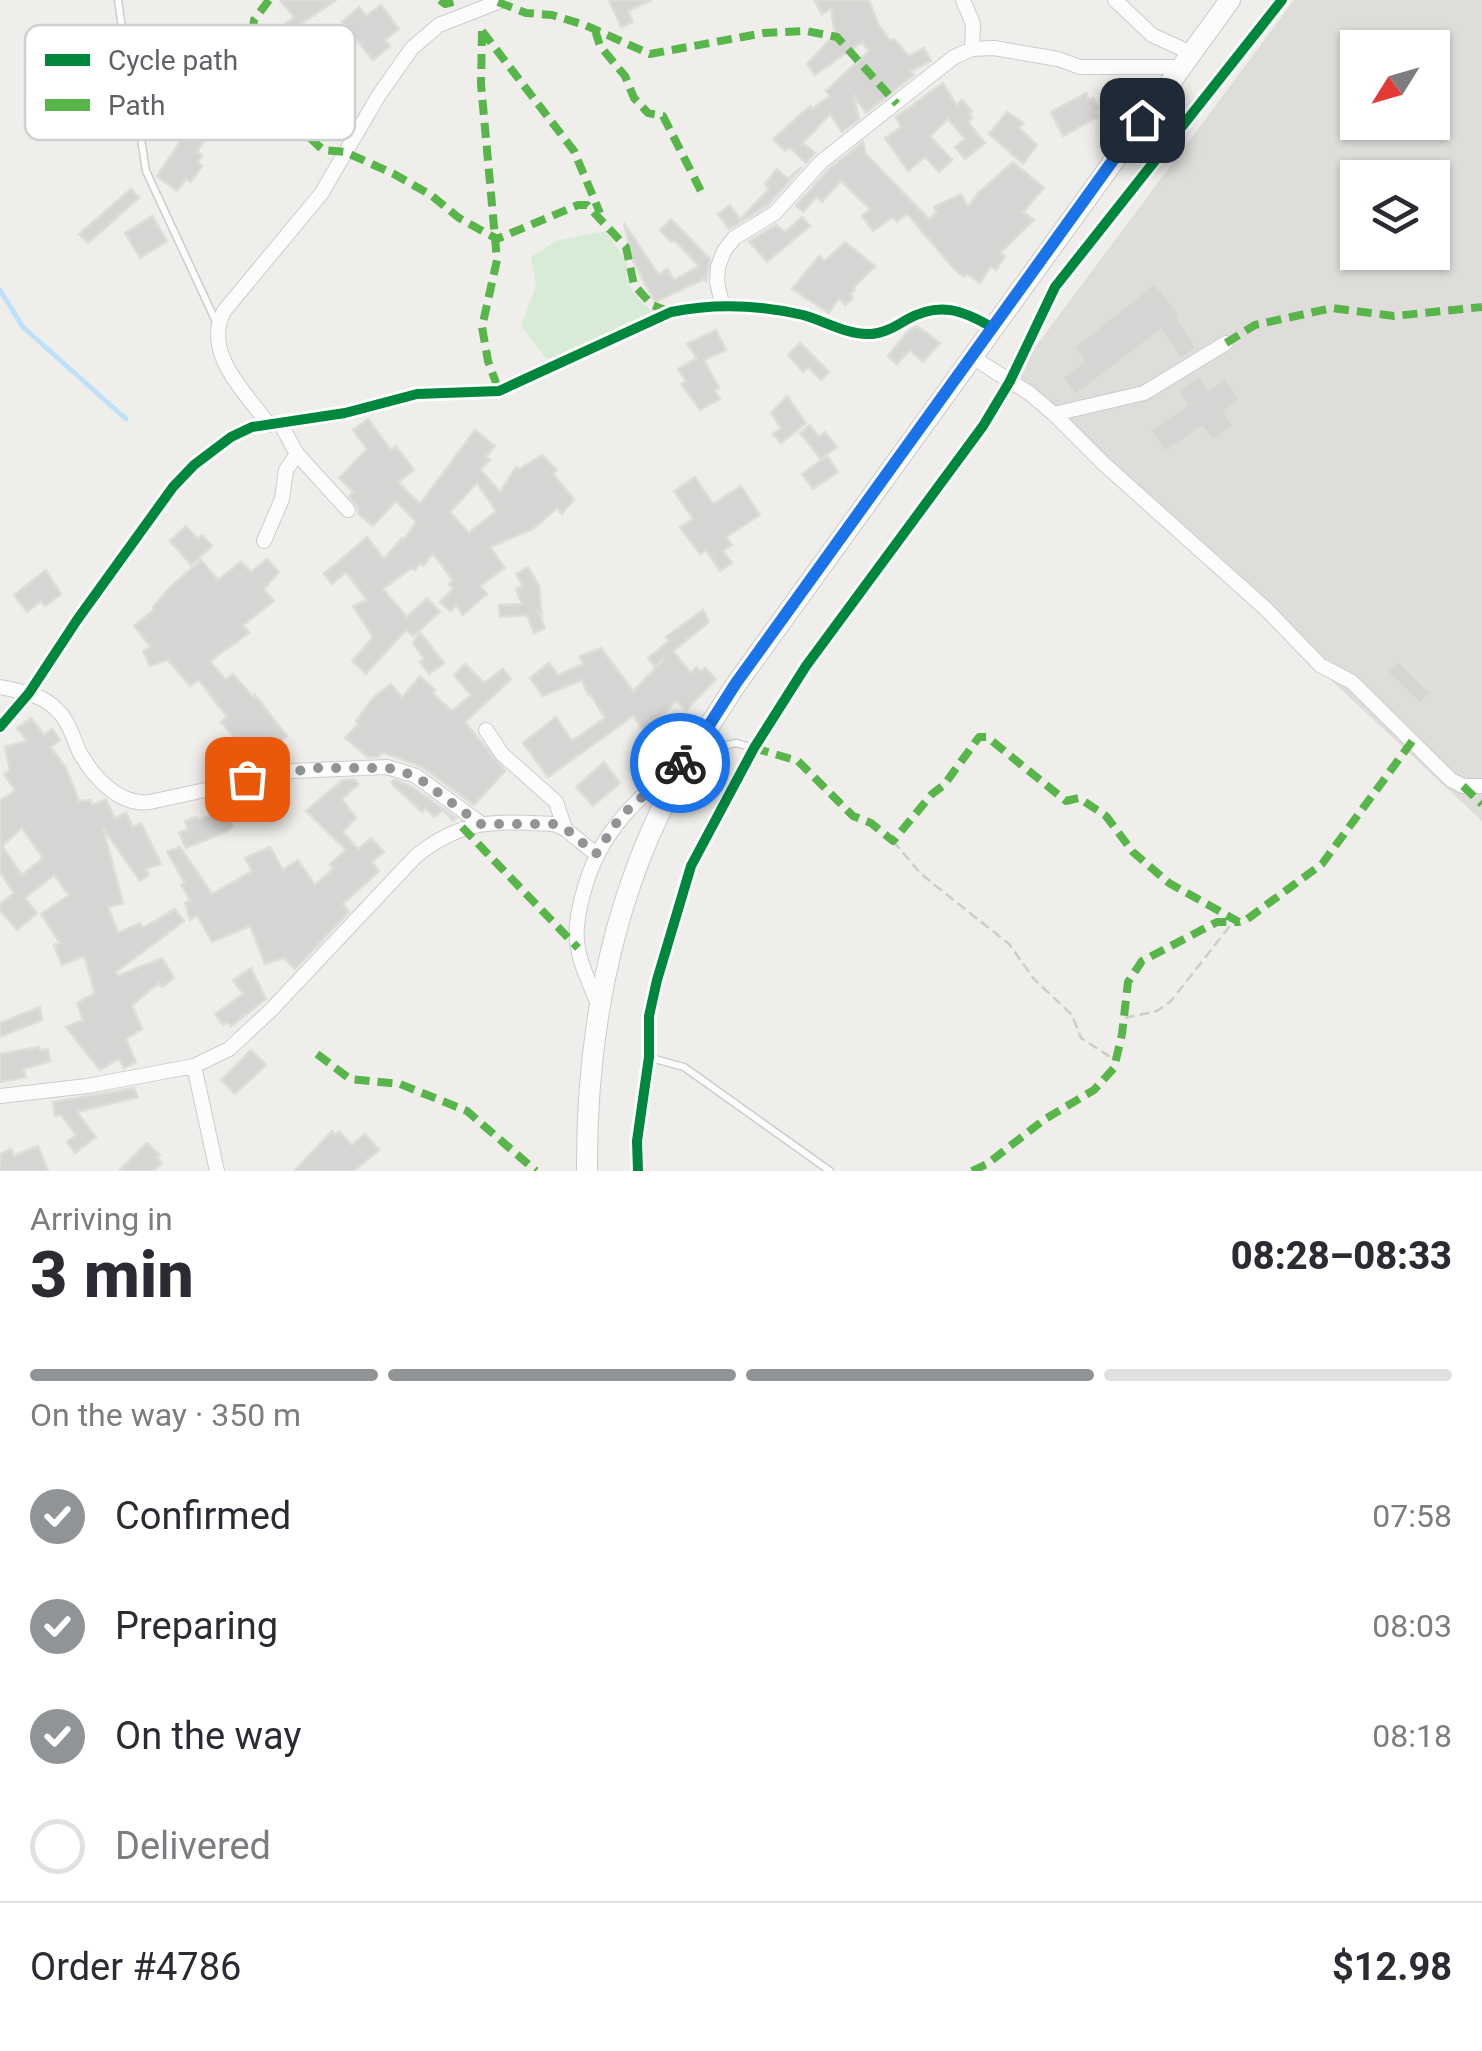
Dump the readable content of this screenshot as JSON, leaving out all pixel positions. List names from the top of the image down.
{
  "legend": ["Cycle path", "Path"],
  "north": "bottom left",
  "page": {
    "heading": ["3 min", "Arriving in", "08:28–08:33"],
    "panel": ["Order #4786", "$12.98"],
    "bar": "On the way · 350 m",
    "list": [
      ["Confirmed", "07:58"],
      ["Preparing", "08:03"],
      ["On the way", "08:18"],
      "Delivered"
    ]
  }
}
